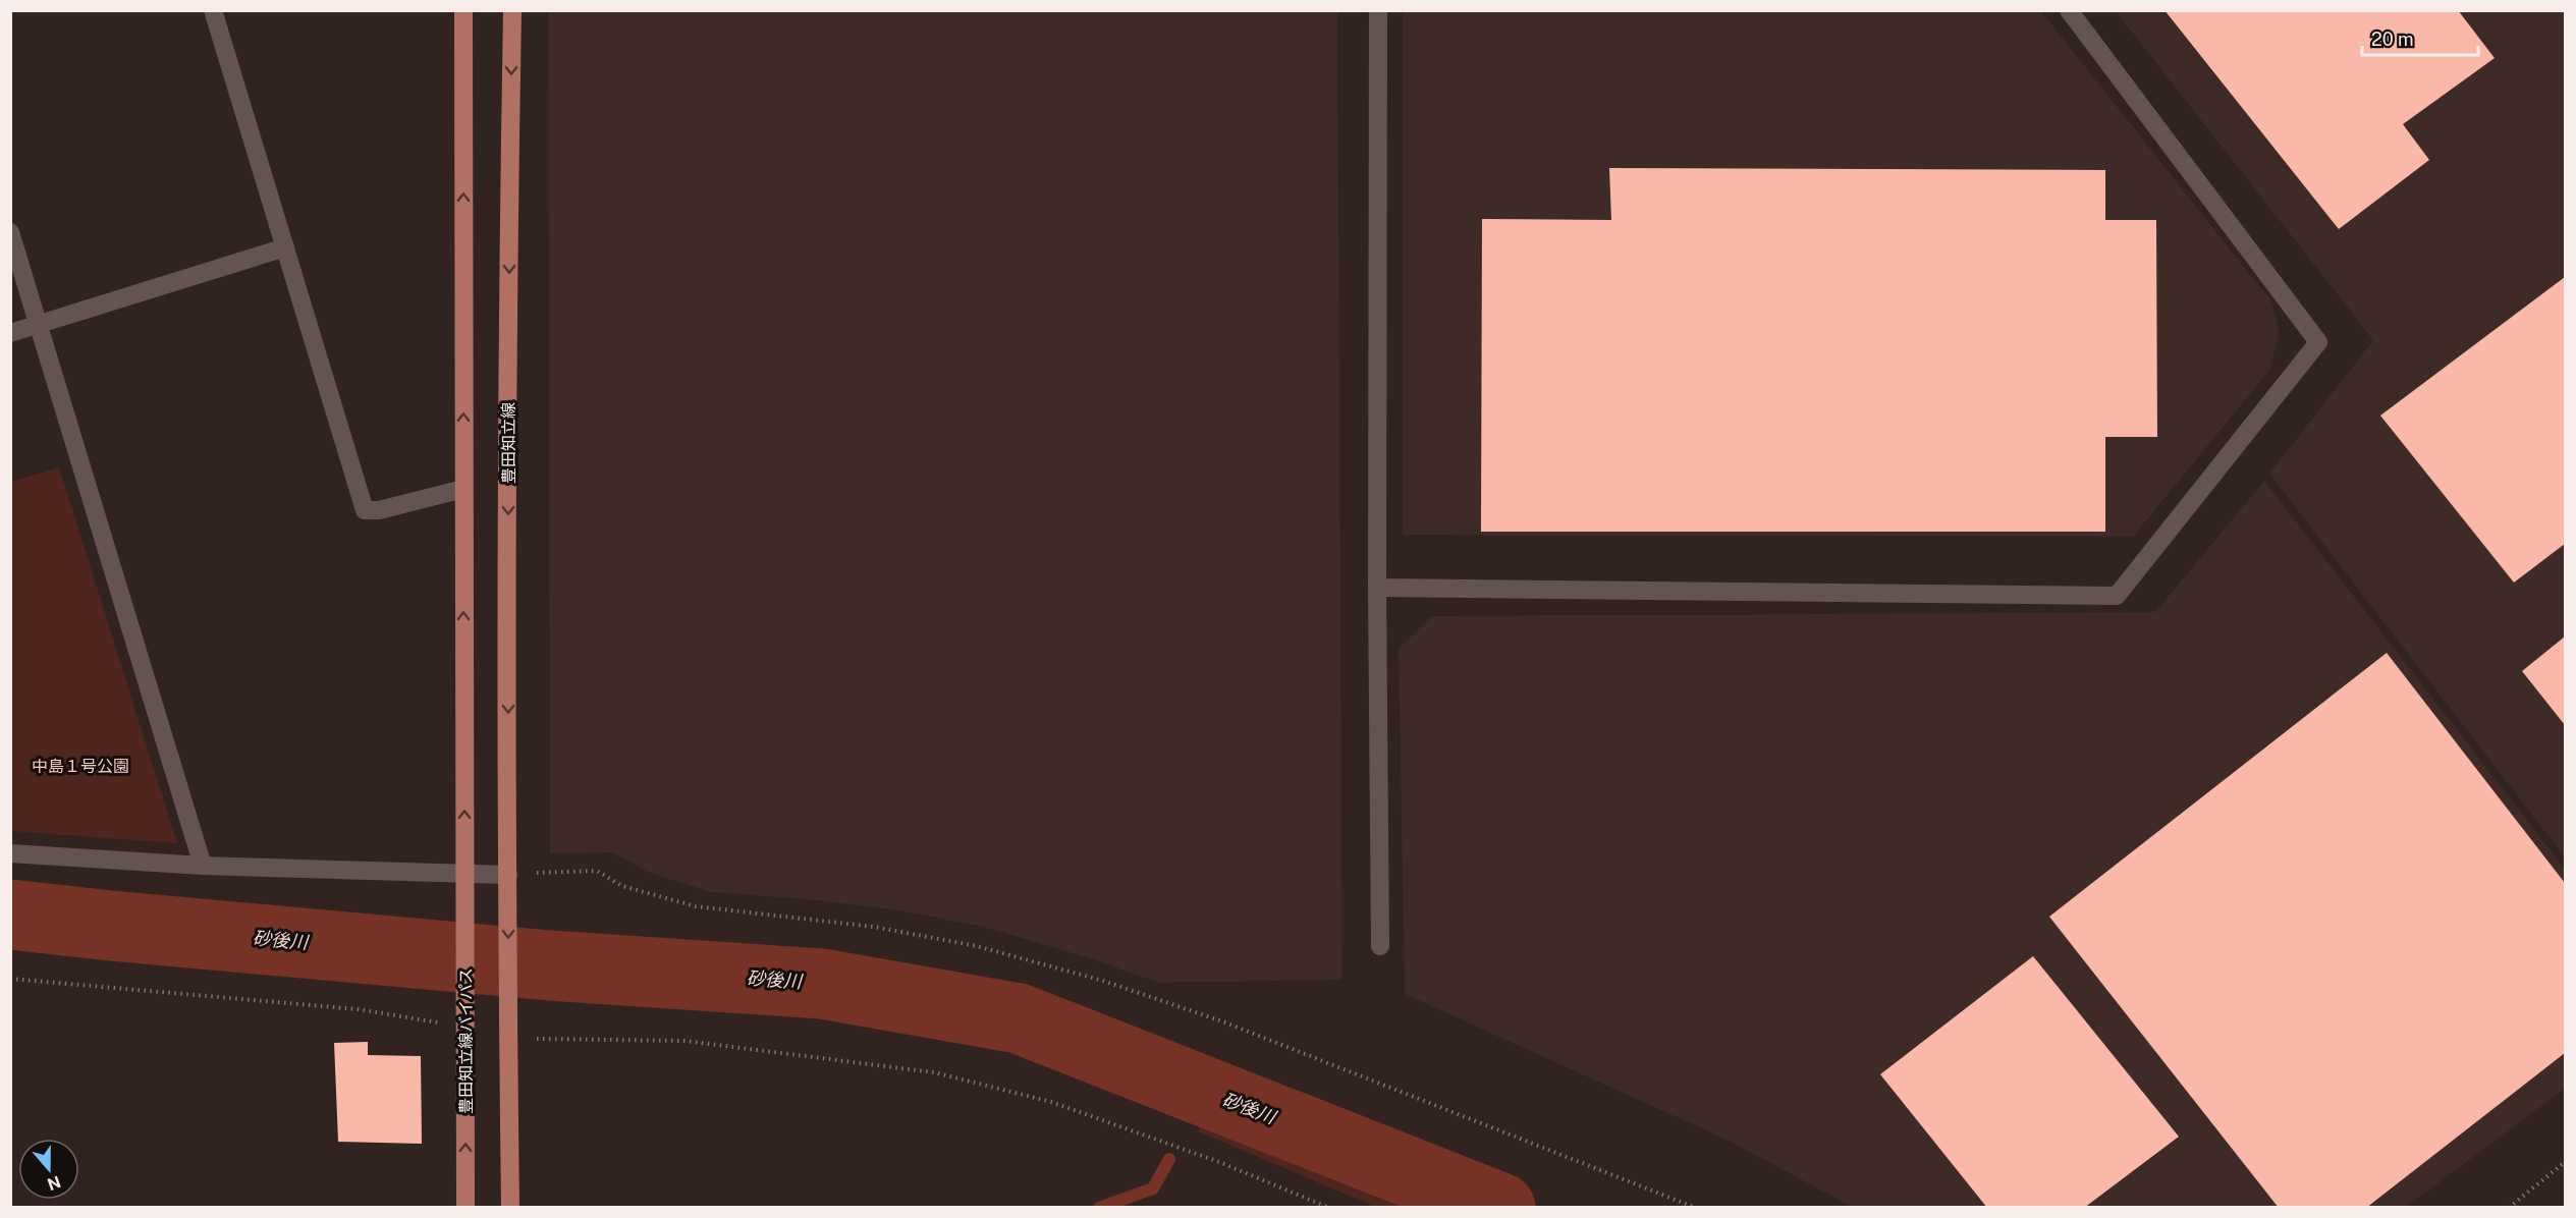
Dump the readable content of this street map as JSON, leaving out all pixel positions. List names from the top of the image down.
{
  "streets": {
    "main road": ["豊田知立線", "豊田知立線バイパス"]
  },
  "water": ["砂後川"],
  "parks": ["中島１号公園"],
  "scale_bar": "20 m",
  "north": "bottom"
}
